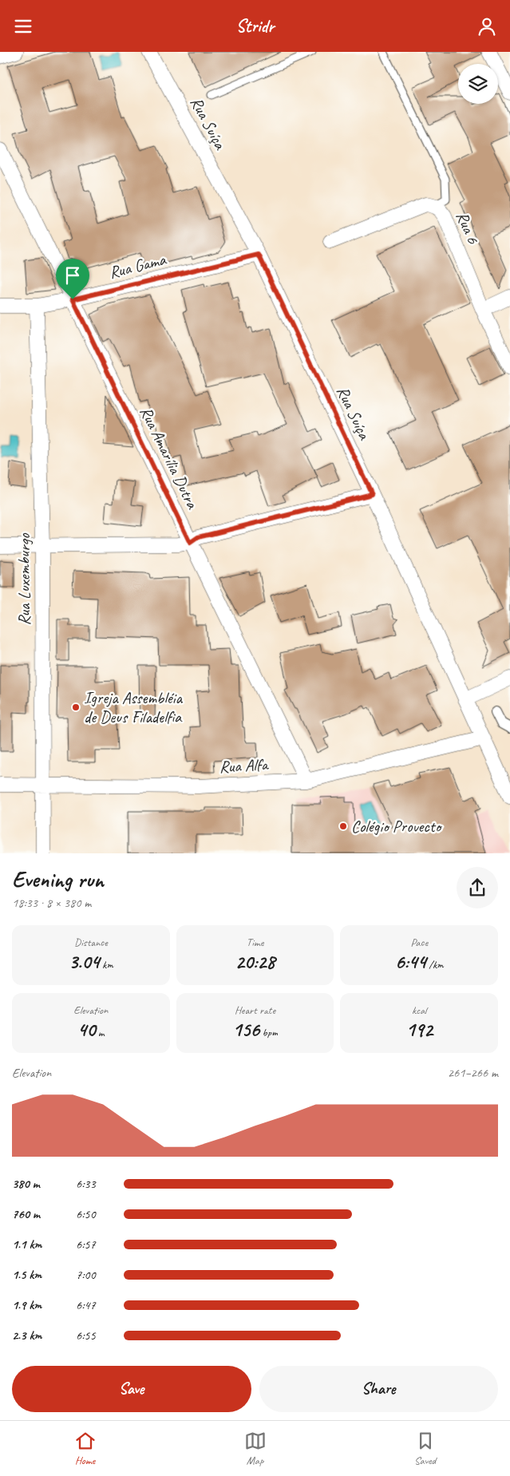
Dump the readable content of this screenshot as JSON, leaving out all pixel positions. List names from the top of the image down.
{
  "streets": {
    "street": [
      "Rua Suíça",
      "Rua 6",
      "Rua Gama",
      "Rua Amarília Dutra",
      "Rua Luxemburgo",
      "Rua Alfa"
    ]
  },
  "crossings": [
    ["Rua Suíça", "Rua Gama"],
    ["Rua Suíça", "Rua Alfa"],
    ["Rua Gama", "Rua Amarília Dutra"],
    ["Rua Gama", "Rua Luxemburgo"],
    ["Rua Amarília Dutra", "Rua Alfa"],
    ["Rua Luxemburgo", "Rua Alfa"]
  ],
  "places": ["Igreja Assembléia de Deus Filadelfia", "Colégio Provecto"],
  "page": {
    "header": "Stridr",
    "heading": ["Evening run", "18:33 · 8 × 380 m"],
    "stats": [
      ["Distance", "3.04 km"],
      ["Time", "20:28"],
      ["Pace", "6:44 /km"],
      ["Elevation", "40 m"],
      ["Heart rate", "156 bpm"],
      ["kcal", "192"]
    ],
    "chart": ["Elevation", "261–266 m"],
    "list": [
      {
        "name": "380 m",
        "note": "6:33"
      },
      {
        "name": "760 m",
        "note": "6:50"
      },
      {
        "name": "1.1 km",
        "note": "6:57"
      },
      {
        "name": "1.5 km",
        "note": "7:00"
      },
      {
        "name": "1.9 km",
        "note": "6:47"
      },
      {
        "name": "2.3 km",
        "note": "6:55"
      }
    ],
    "buttons": ["Save", "Share"],
    "tabs": ["Home", "Map", "Saved"]
  }
}
